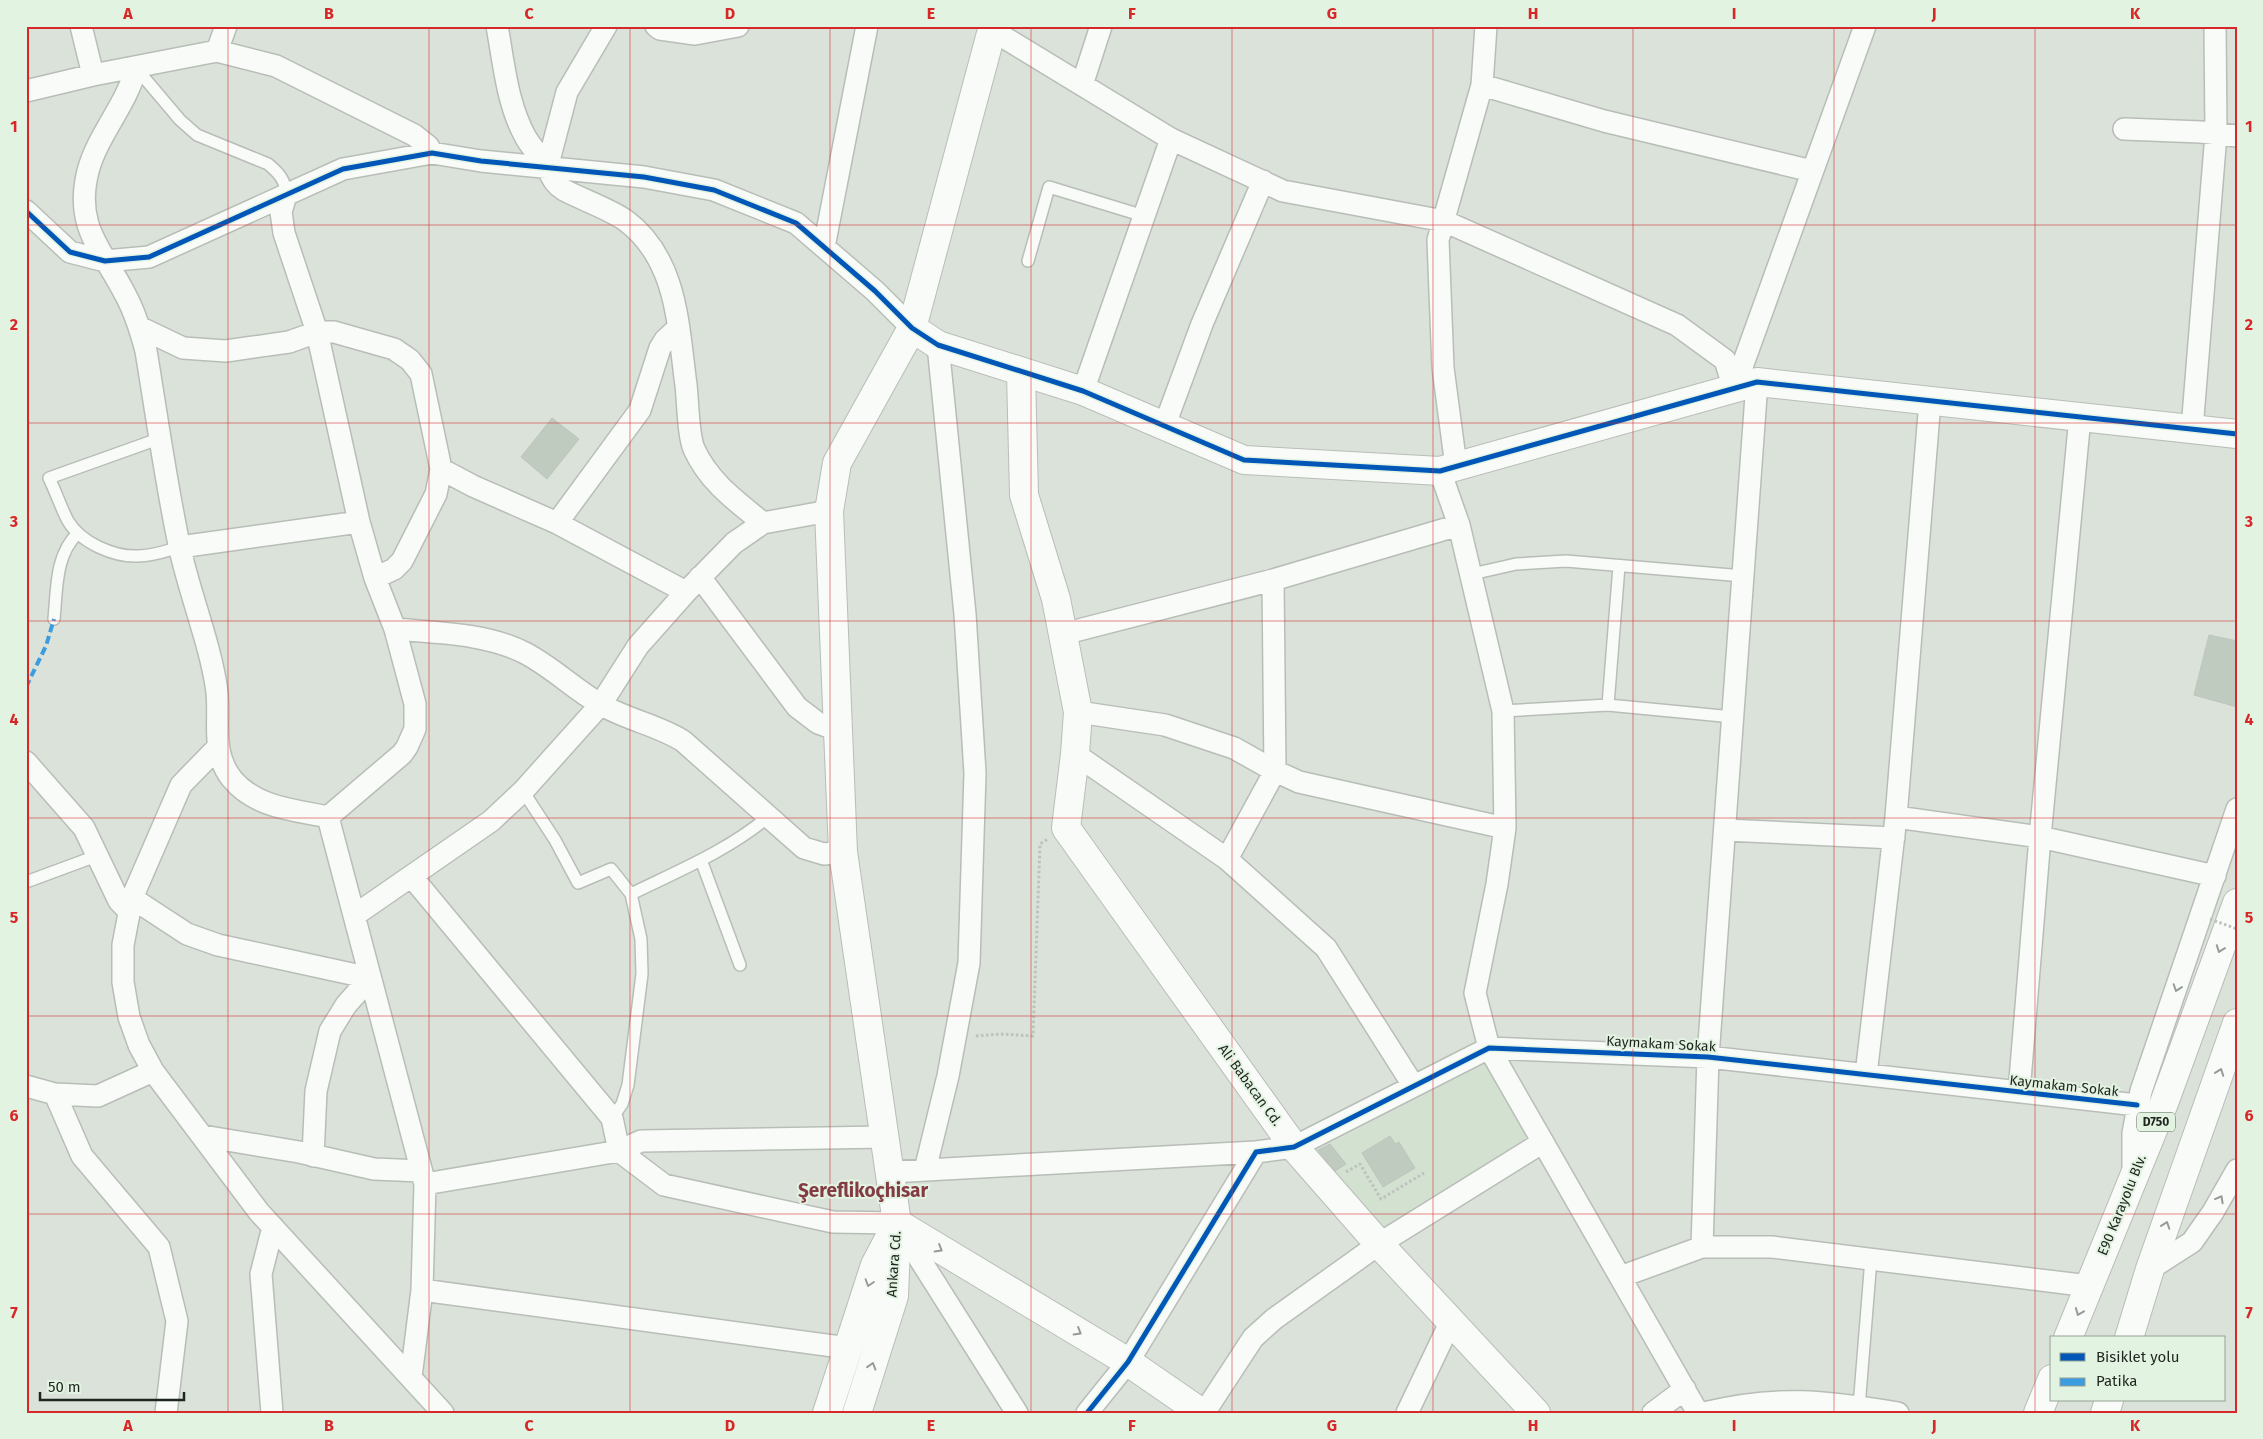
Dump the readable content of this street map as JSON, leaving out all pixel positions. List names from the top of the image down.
{
  "streets": {
    "main road": [
      "Ali Babacan Cd.",
      "D750",
      "E90 Karayolu Blv.",
      "Ankara Cd."
    ],
    "street": ["Kaymakam Sokak"]
  },
  "crossings": [
    ["Kaymakam Sokak", "Ali Babacan Cd."]
  ],
  "districts": ["Şereflikoçhisar"],
  "legend": ["Bisiklet yolu", "Patika"],
  "scale_bar": "50 m",
  "grid": {
    "columns": [
      "A",
      "B",
      "C",
      "D",
      "E",
      "F",
      "G",
      "H",
      "I",
      "J",
      "K"
    ],
    "rows": [
      "1",
      "2",
      "3",
      "4",
      "5",
      "6",
      "7"
    ]
  }
}
